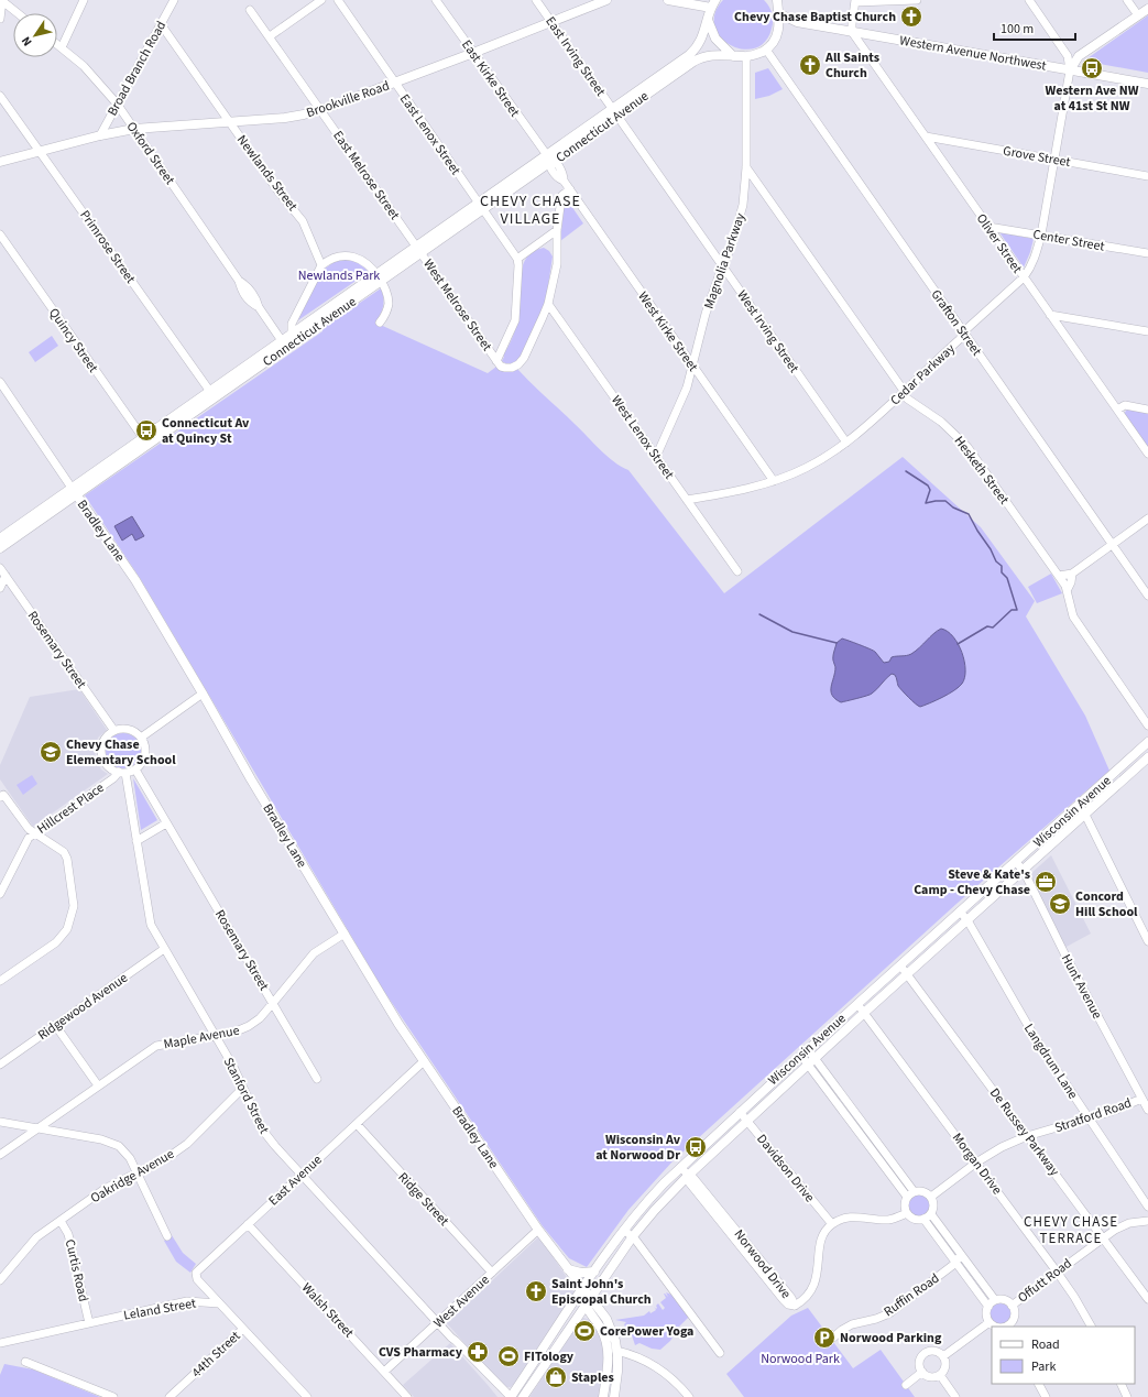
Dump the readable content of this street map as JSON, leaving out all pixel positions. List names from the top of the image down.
{
  "streets": {
    "main road": [
      "Western Avenue Northwest",
      "Brookville Road",
      "Connecticut Avenue",
      "Bradley Lane",
      "Wisconsin Avenue"
    ],
    "street": [
      "East Irving Street",
      "Broad Branch Road",
      "East Kirke Street",
      "East Lenox Street",
      "Oxford Street",
      "Grove Street",
      "Newlands Street",
      "East Melrose Street",
      "Center Street",
      "Oliver Street",
      "Primrose Street",
      "Magnolia Parkway",
      "West Melrose Street",
      "Grafton Street",
      "West Kirke Street",
      "West Irving Street",
      "Quincy Street",
      "Cedar Parkway",
      "West Lenox Street",
      "Hesketh Street",
      "Rosemary Street",
      "Hillcrest Place",
      "Hunt Avenue",
      "Ridgewood Avenue",
      "Maple Avenue",
      "Langdrum Lane",
      "Stanford Street",
      "Stratford Road",
      "De Russey Parkway",
      "Morgan Drive",
      "Davidson Drive",
      "Oakridge Avenue",
      "East Avenue",
      "Ridge Street",
      "Norwood Drive",
      "Curtis Road",
      "Offutt Road",
      "Ruffin Road",
      "West Avenue",
      "Leland Street",
      "Walsh Street",
      "44th Street"
    ]
  },
  "crossings": [
    ["Western Avenue Northwest", "Oliver Street"],
    ["Western Avenue Northwest", "Cedar Parkway"],
    ["East Irving Street", "Brookville Road"],
    ["East Irving Street", "Connecticut Avenue"],
    ["East Irving Street", "West Irving Street"],
    ["Broad Branch Road", "Brookville Road"],
    ["Broad Branch Road", "Oxford Street"],
    ["Broad Branch Road", "Newlands Street"],
    ["East Kirke Street", "Brookville Road"],
    ["East Kirke Street", "Connecticut Avenue"],
    ["East Kirke Street", "West Kirke Street"],
    ["Brookville Road", "East Lenox Street"],
    ["Brookville Road", "Oxford Street"],
    ["Brookville Road", "Newlands Street"],
    ["Brookville Road", "East Melrose Street"],
    ["Brookville Road", "Primrose Street"],
    ["Connecticut Avenue", "East Lenox Street"],
    ["Connecticut Avenue", "Oxford Street"],
    ["Connecticut Avenue", "East Melrose Street"],
    ["Connecticut Avenue", "Primrose Street"],
    ["Connecticut Avenue", "Magnolia Parkway"],
    ["Connecticut Avenue", "West Melrose Street"],
    ["Connecticut Avenue", "Grafton Street"],
    ["Connecticut Avenue", "West Kirke Street"],
    ["Connecticut Avenue", "West Irving Street"],
    ["Connecticut Avenue", "Quincy Street"],
    ["Connecticut Avenue", "Bradley Lane"],
    ["Grove Street", "Oliver Street"],
    ["Grove Street", "Cedar Parkway"],
    ["East Melrose Street", "West Melrose Street"],
    ["Center Street", "Oliver Street"],
    ["Center Street", "Cedar Parkway"],
    ["Oliver Street", "Cedar Parkway"],
    ["Magnolia Parkway", "West Kirke Street"],
    ["Magnolia Parkway", "West Irving Street"],
    ["Magnolia Parkway", "West Lenox Street"],
    ["Magnolia Parkway", "Hesketh Street"],
    ["Grafton Street", "Cedar Parkway"],
    ["West Kirke Street", "Cedar Parkway"],
    ["West Irving Street", "Cedar Parkway"],
    ["Cedar Parkway", "West Lenox Street"],
    ["Cedar Parkway", "Hesketh Street"],
    ["Bradley Lane", "Wisconsin Avenue"],
    ["Bradley Lane", "Maple Avenue"],
    ["Bradley Lane", "East Avenue"],
    ["Bradley Lane", "West Avenue"],
    ["Rosemary Street", "Hillcrest Place"],
    ["Rosemary Street", "Maple Avenue"],
    ["Rosemary Street", "Stanford Street"],
    ["Hillcrest Place", "Stanford Street"],
    ["Wisconsin Avenue", "Hunt Avenue"],
    ["Wisconsin Avenue", "Langdrum Lane"],
    ["Wisconsin Avenue", "Stanford Street"],
    ["Wisconsin Avenue", "De Russey Parkway"],
    ["Wisconsin Avenue", "Morgan Drive"],
    ["Wisconsin Avenue", "Davidson Drive"],
    ["Wisconsin Avenue", "Norwood Drive"],
    ["Hunt Avenue", "Stratford Road"],
    ["Ridgewood Avenue", "Stanford Street"],
    ["Maple Avenue", "Stanford Street"],
    ["Langdrum Lane", "Stratford Road"],
    ["Stanford Street", "Oakridge Avenue"],
    ["Stanford Street", "East Avenue"],
    ["Stanford Street", "West Avenue"],
    ["Stratford Road", "De Russey Parkway"],
    ["Stratford Road", "Morgan Drive"],
    ["De Russey Parkway", "Offutt Road"],
    ["Morgan Drive", "Offutt Road"],
    ["Davidson Drive", "Norwood Drive"],
    ["Oakridge Avenue", "Curtis Road"],
    ["East Avenue", "Ridge Street"],
    ["East Avenue", "Leland Street"],
    ["East Avenue", "Walsh Street"],
    ["Ridge Street", "West Avenue"],
    ["Curtis Road", "Leland Street"],
    ["West Avenue", "Walsh Street"]
  ],
  "districts": ["CHEVY CHASE VILLAGE", "CHEVY CHASE TERRACE"],
  "parks": ["Newlands Park", "Norwood Park"],
  "places": {
    "church": ["Chevy Chase Baptist Church", "All Saints Church", "Saint John's Episcopal Church"],
    "bus stop": ["Western Ave NW at 41st St NW", "Connecticut Av at Quincy St", "Wisconsin Av at Norwood Dr"],
    "school or university": ["Chevy Chase Elementary School", "Concord Hill School"],
    "office": ["Steve & Kate's Camp - Chevy Chase"],
    "sports": ["CorePower Yoga", "FITology"],
    "parking": ["Norwood Parking"],
    "pharmacy": ["CVS Pharmacy"],
    "shop": ["Staples"]
  },
  "legend": ["Road", "Park"],
  "scale_bar": "100 m",
  "north": "bottom left"
}
